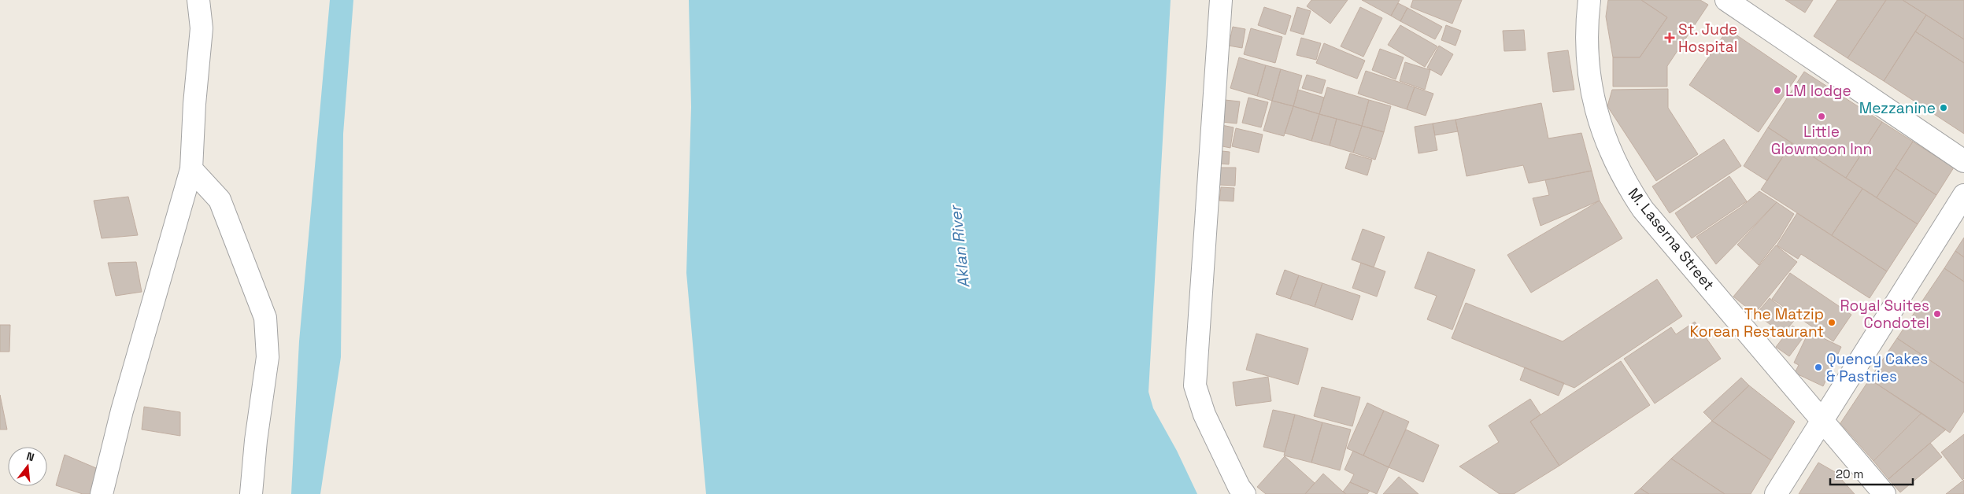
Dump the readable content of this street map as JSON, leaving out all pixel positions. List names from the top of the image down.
{
  "streets": {
    "street": ["M. Laserna Street"]
  },
  "water": ["Aklan River"],
  "places": {
    "health": ["St. Jude Hospital"],
    "other": [
      "LM lodge",
      "Mezzanine",
      "Little Glowmoon Inn",
      "Royal Suites Condotel",
      "The Matzip Korean Restaurant",
      "Quency Cakes & Pastries"
    ]
  },
  "scale_bar": "20 m",
  "north": "top"
}
